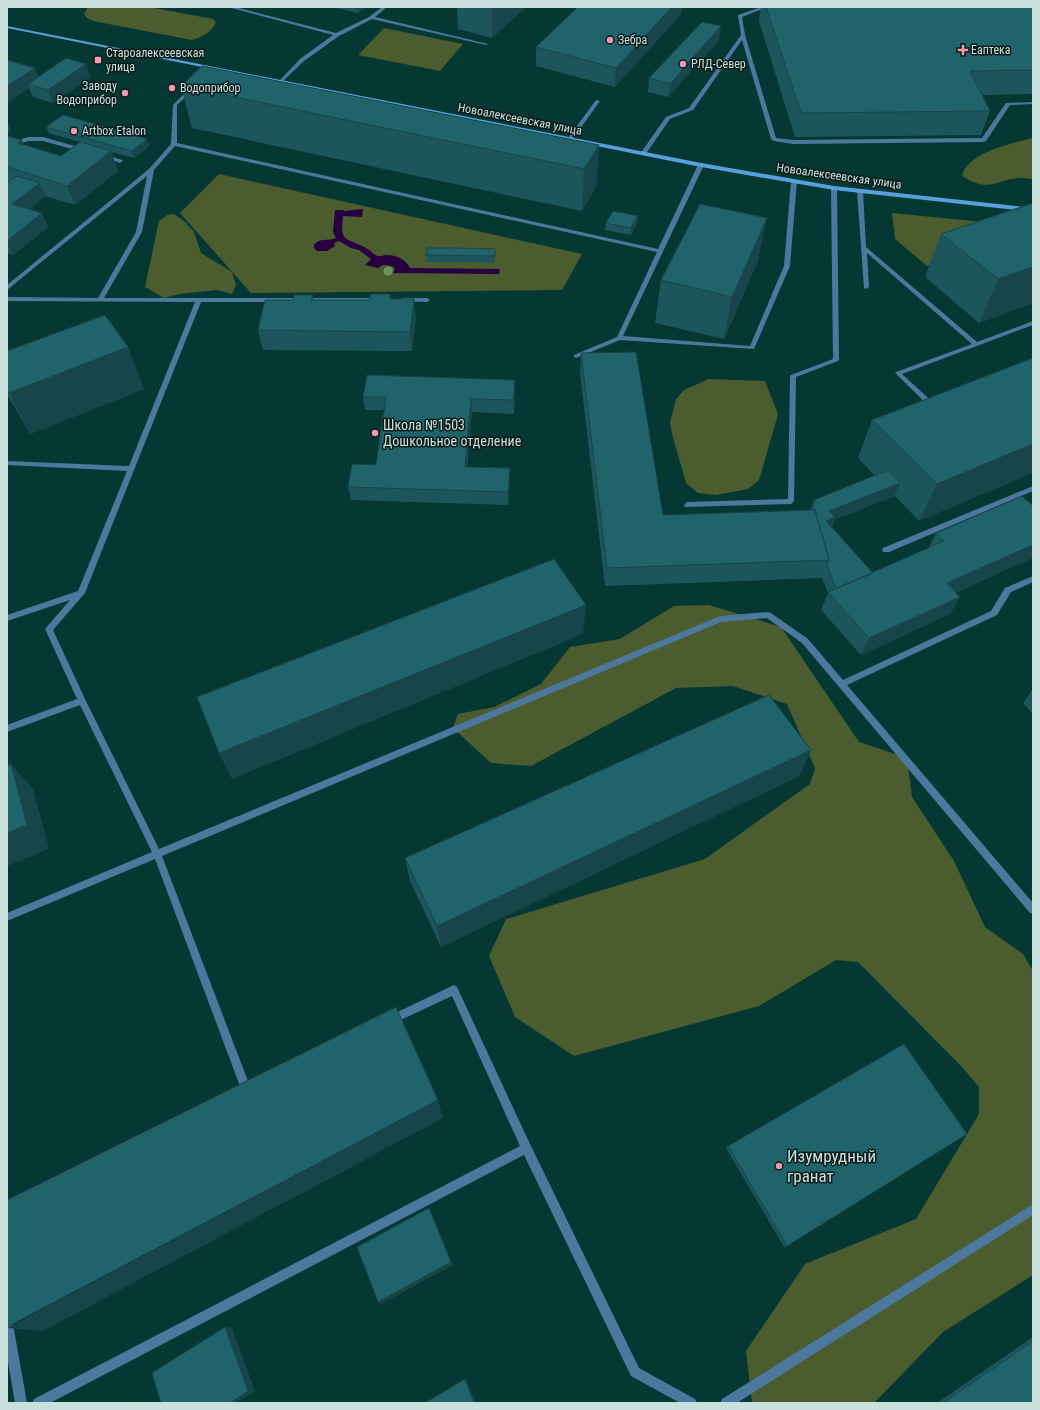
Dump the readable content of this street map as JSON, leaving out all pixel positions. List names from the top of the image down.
{
  "streets": {
    "street": ["Новоалексеевская улица"]
  },
  "places": {
    "other": [
      "Зебра",
      "РЛД-Север",
      "Водоприбор",
      "Заводу Водоприбор",
      "Artbox Etalon",
      "Школа №1503 Дошкольное отделение",
      "Изумрудный гранат"
    ],
    "health": ["Еаптека"],
    "transit": ["Староалексеевская улица"]
  }
}
